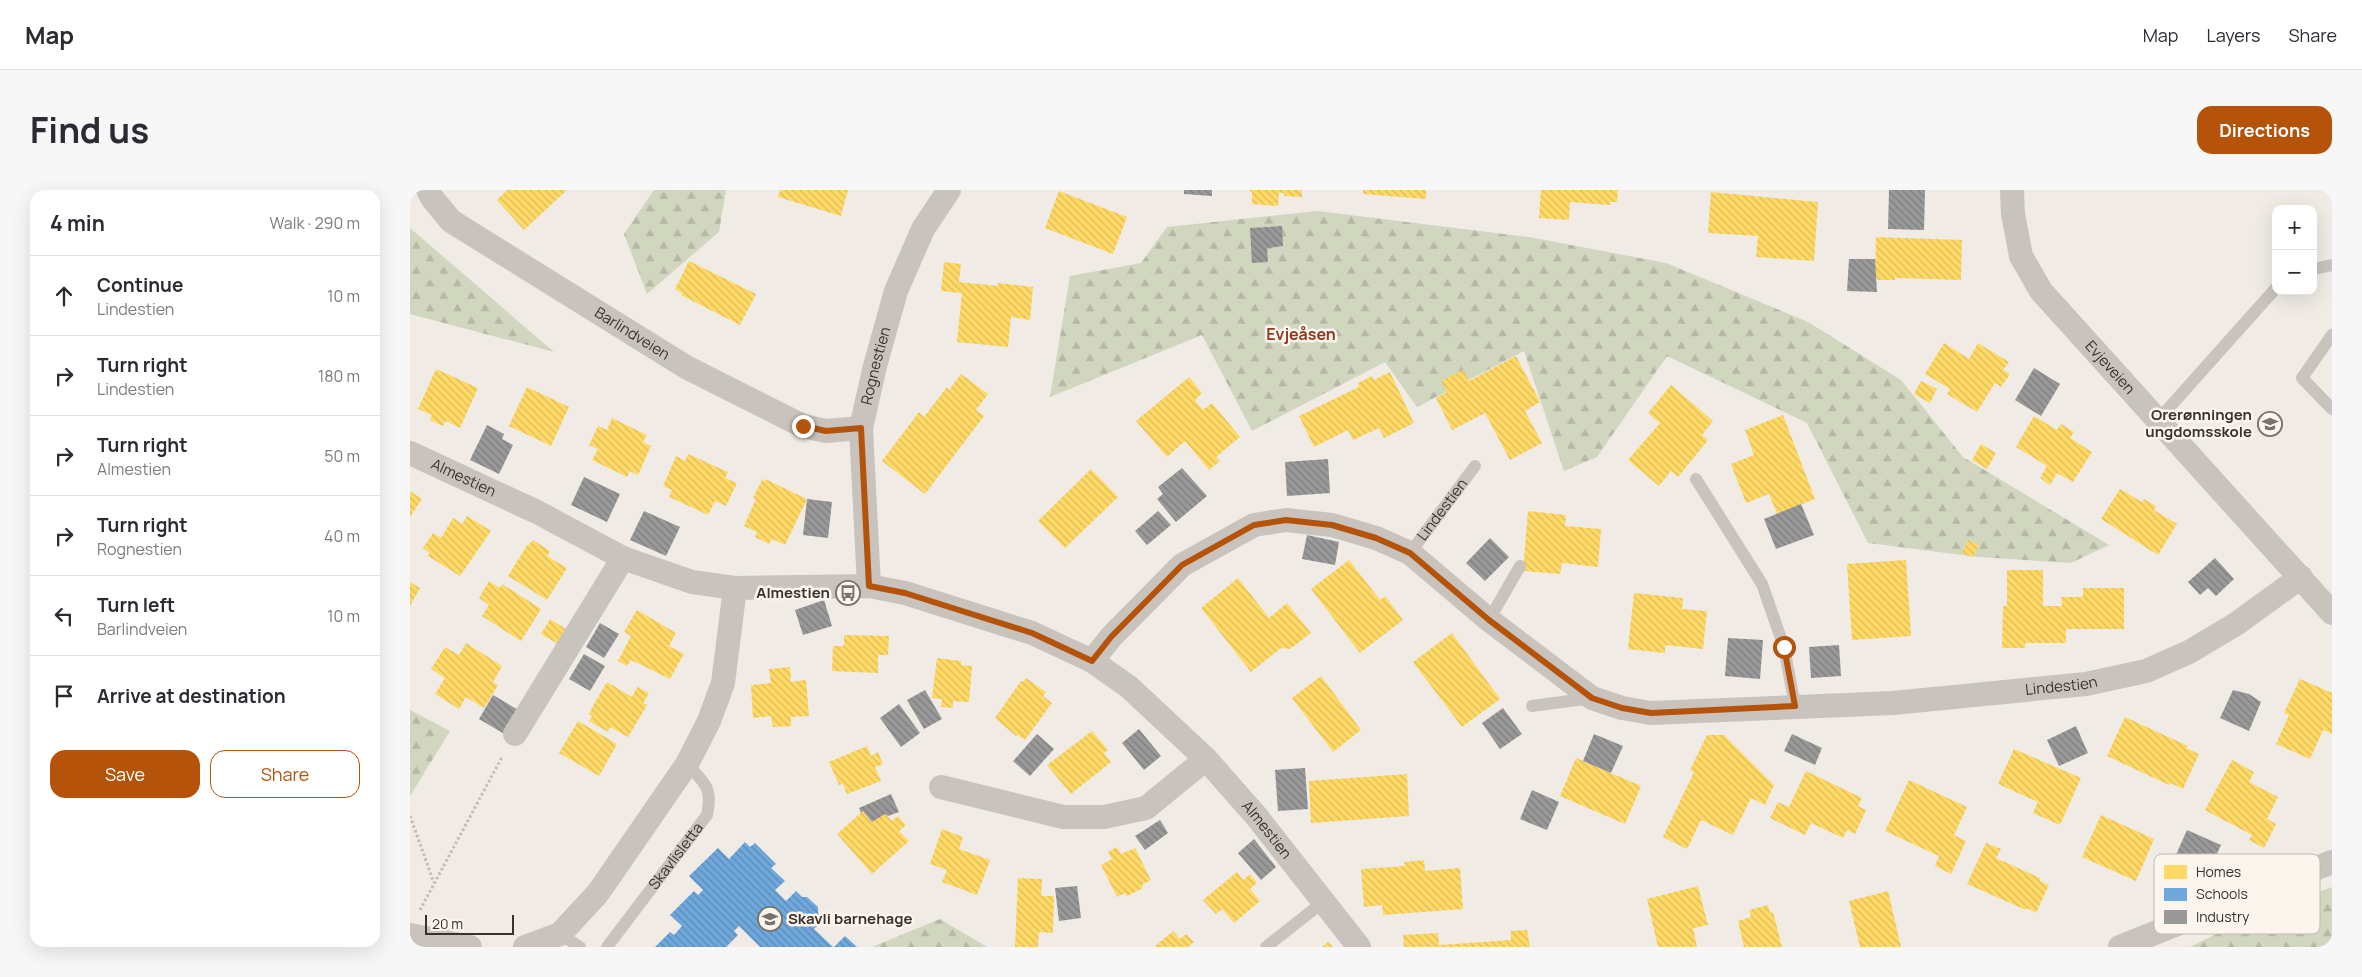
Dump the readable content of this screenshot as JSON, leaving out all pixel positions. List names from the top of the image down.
{
  "streets": {
    "street": [
      "Barlindveien",
      "Rognestien",
      "Evjeveien",
      "Almestien",
      "Lindestien"
    ],
    "lane": ["Skavlisletta"]
  },
  "crossings": [
    ["Barlindveien", "Rognestien"],
    ["Rognestien", "Almestien"],
    ["Evjeveien", "Lindestien"],
    ["Almestien", "Lindestien"]
  ],
  "districts": ["Evjeåsen"],
  "places": {
    "school or university": ["Orerønningen ungdomsskole", "Skavli barnehage"],
    "bus stop": ["Almestien"]
  },
  "legend": ["Homes", "Schools", "Industry"],
  "scale_bar": "20 m",
  "page": {
    "header": "Map",
    "nav": ["Map", "Layers", "Share"],
    "title": "Find us",
    "buttons": [
      "Directions",
      ["Save", "Share"]
    ],
    "heading": ["4 min", "Walk · 290 m"],
    "map_buttons": ["+", "−"],
    "list": [
      ["Continue", "Lindestien", "10 m"],
      ["Turn right", "Lindestien", "180 m"],
      ["Turn right", "Almestien", "50 m"],
      ["Turn right", "Rognestien", "40 m"],
      ["Turn left", "Barlindveien", "10 m"],
      "Arrive at destination"
    ],
    "scale": "20 m"
  }
}
